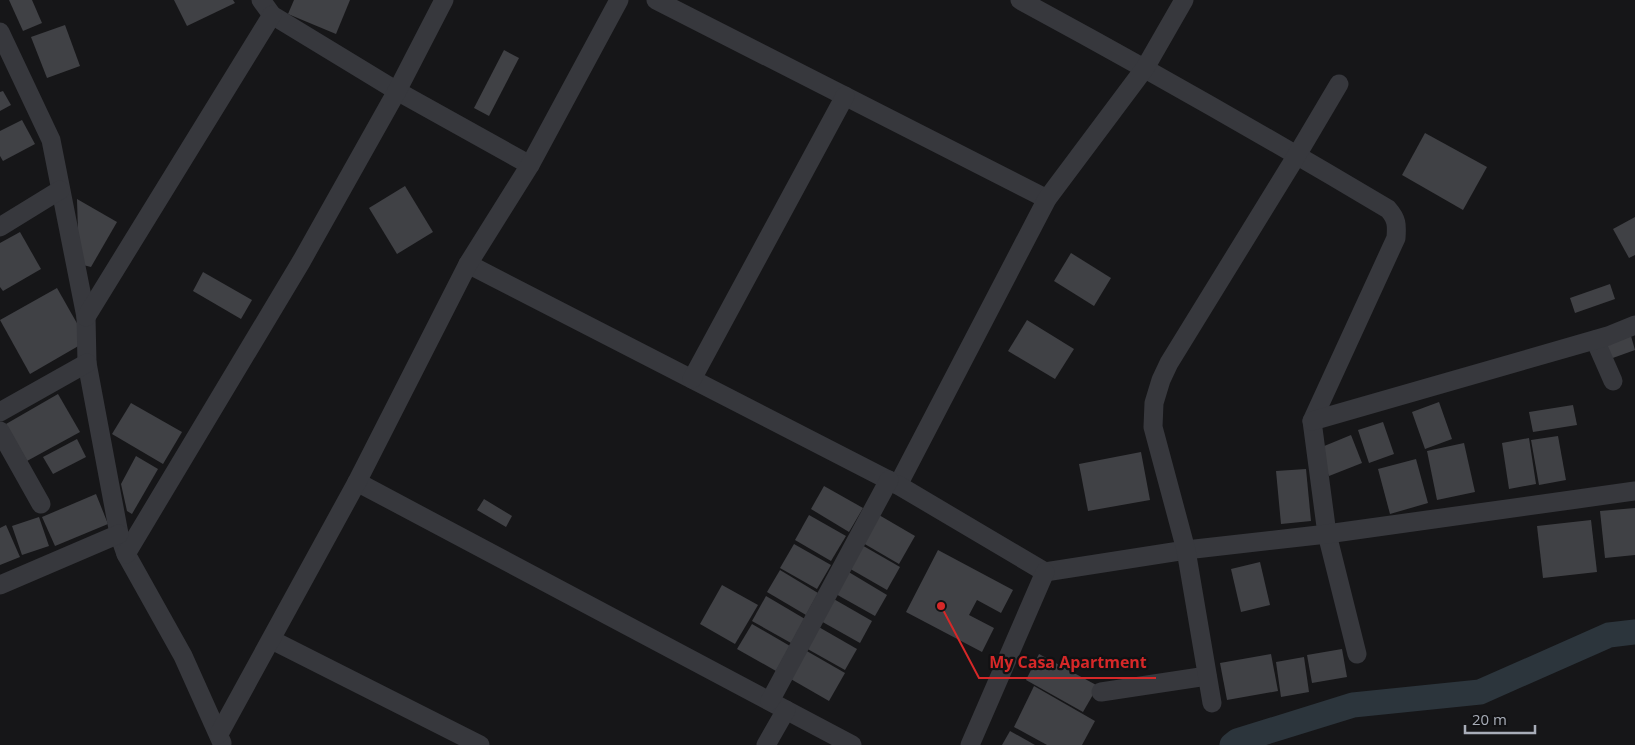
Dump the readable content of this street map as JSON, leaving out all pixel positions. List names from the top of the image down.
{
  "places": ["My Casa Apartment"],
  "scale_bar": "20 m"
}
